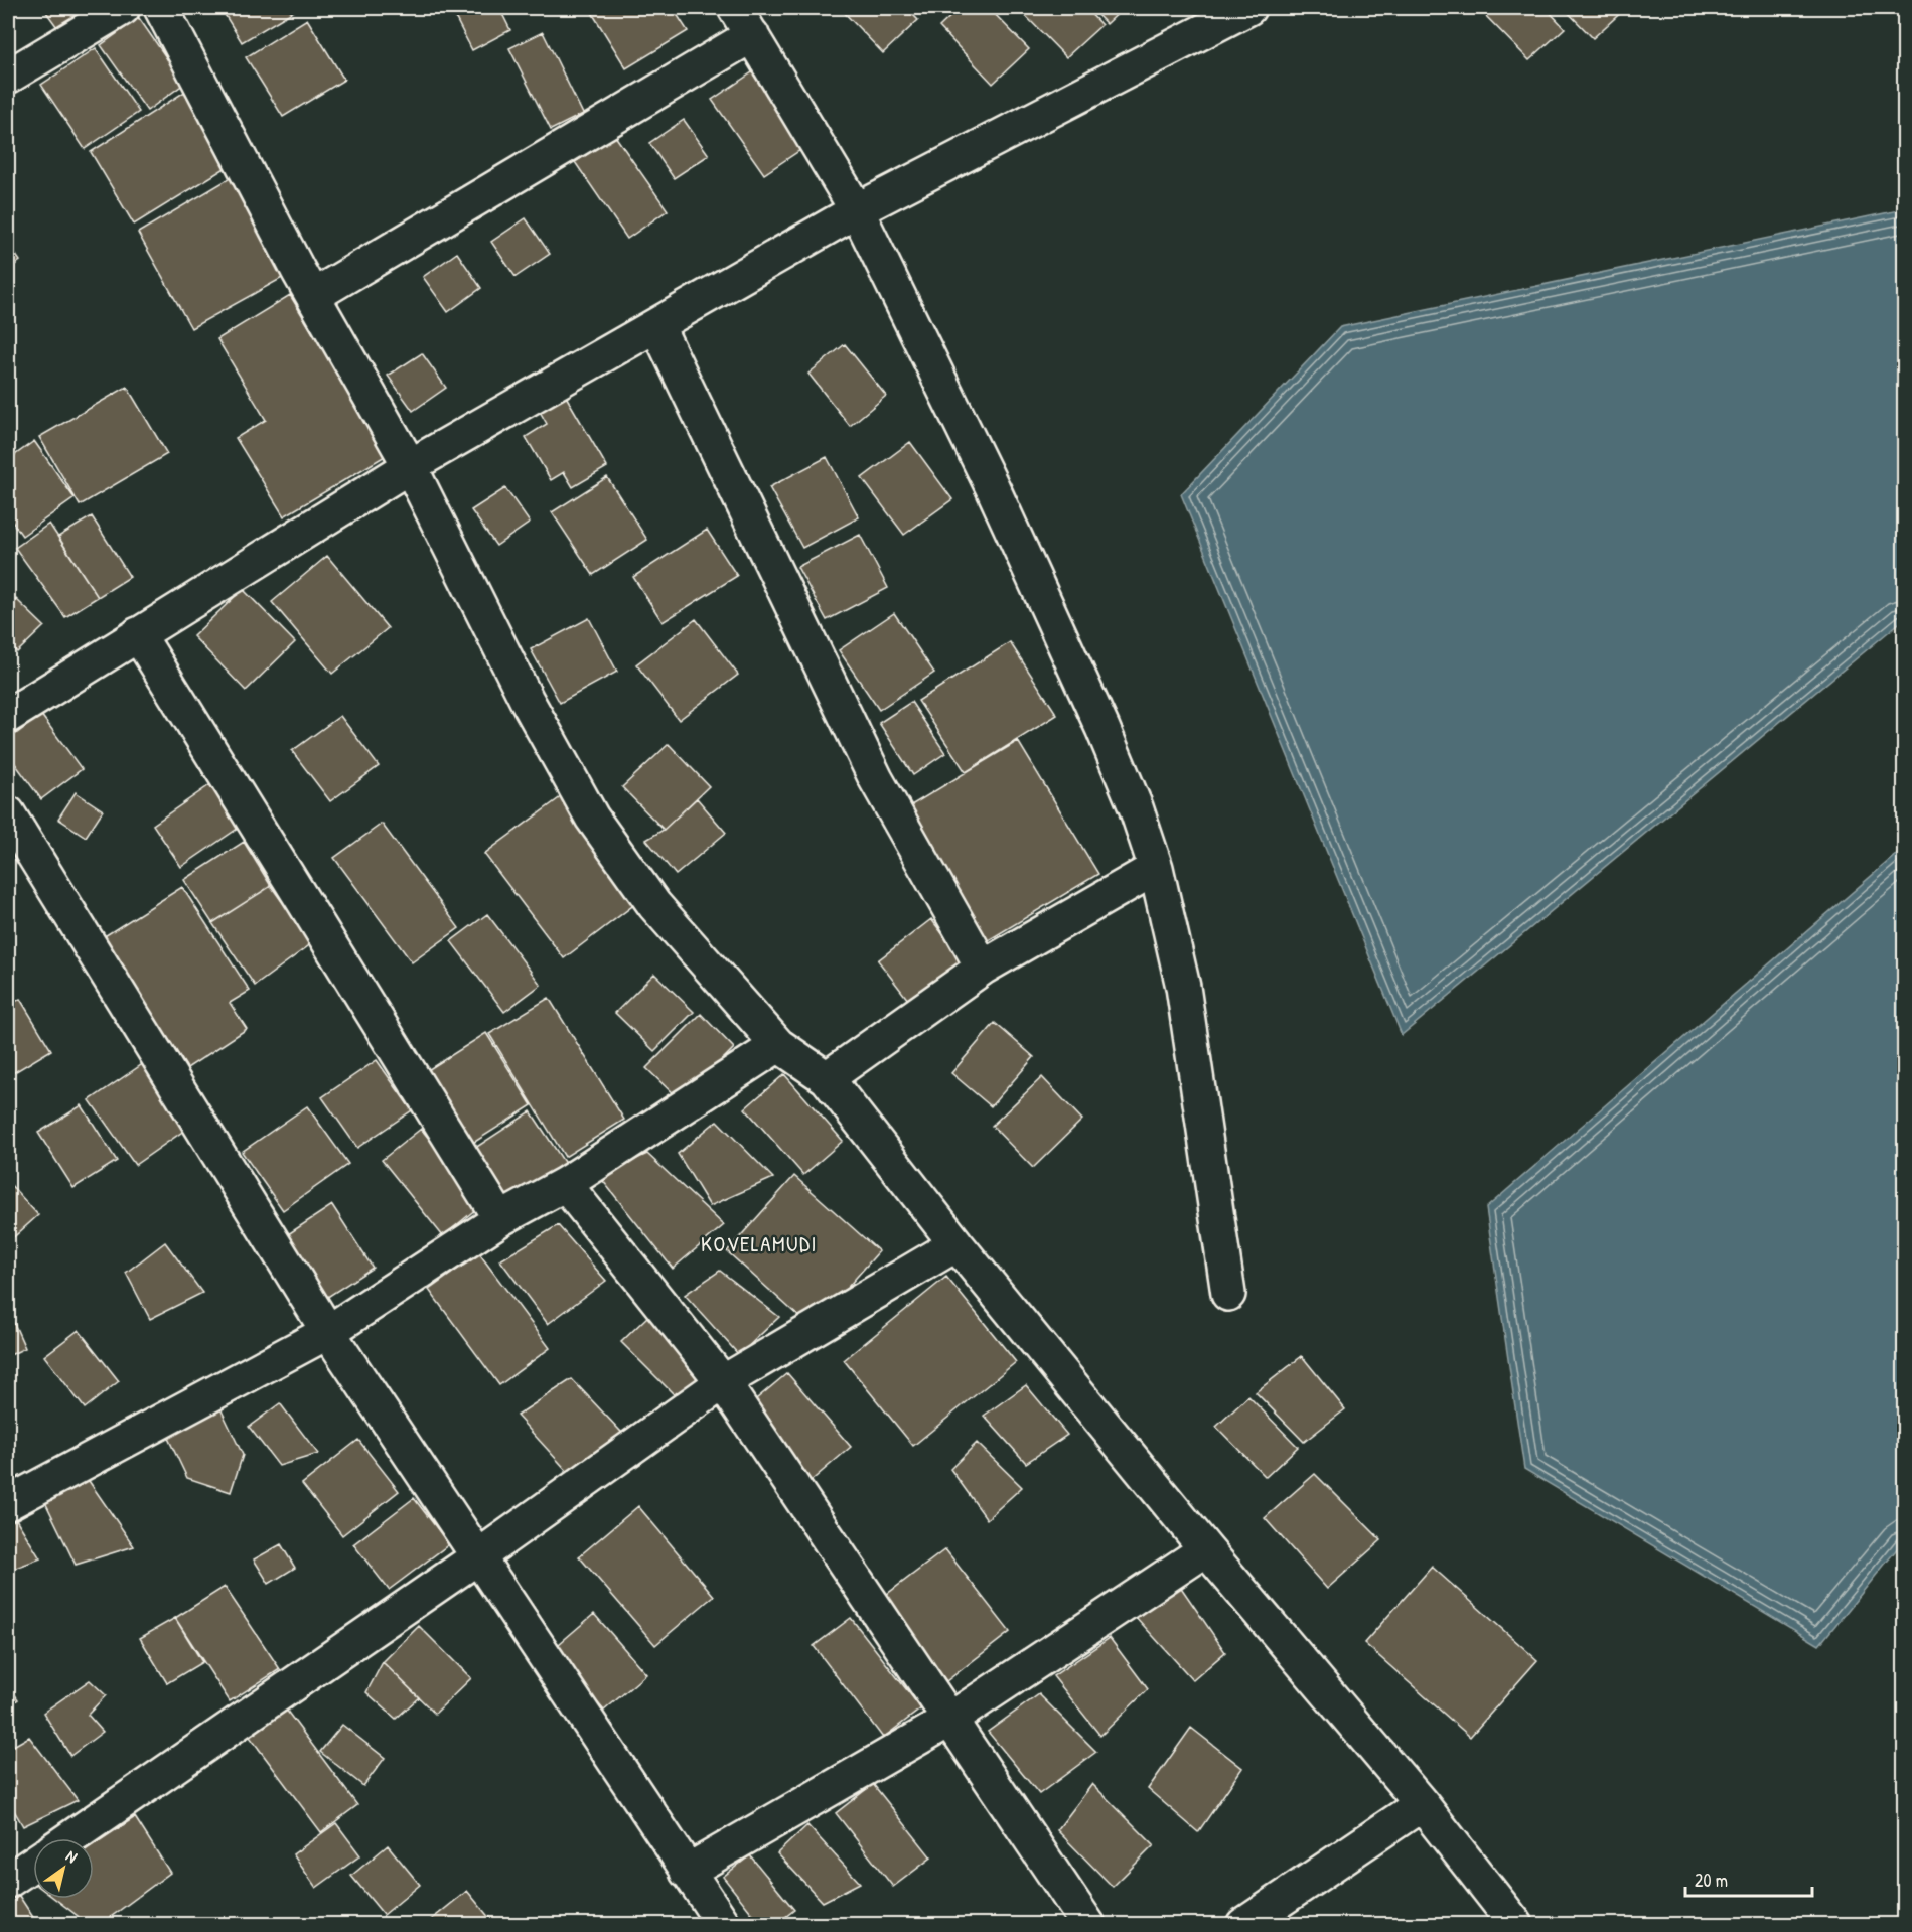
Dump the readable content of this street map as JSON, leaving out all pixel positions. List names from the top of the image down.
{
  "districts": ["KOVELAMUDI"],
  "scale_bar": "20 m",
  "north": "top right"
}
